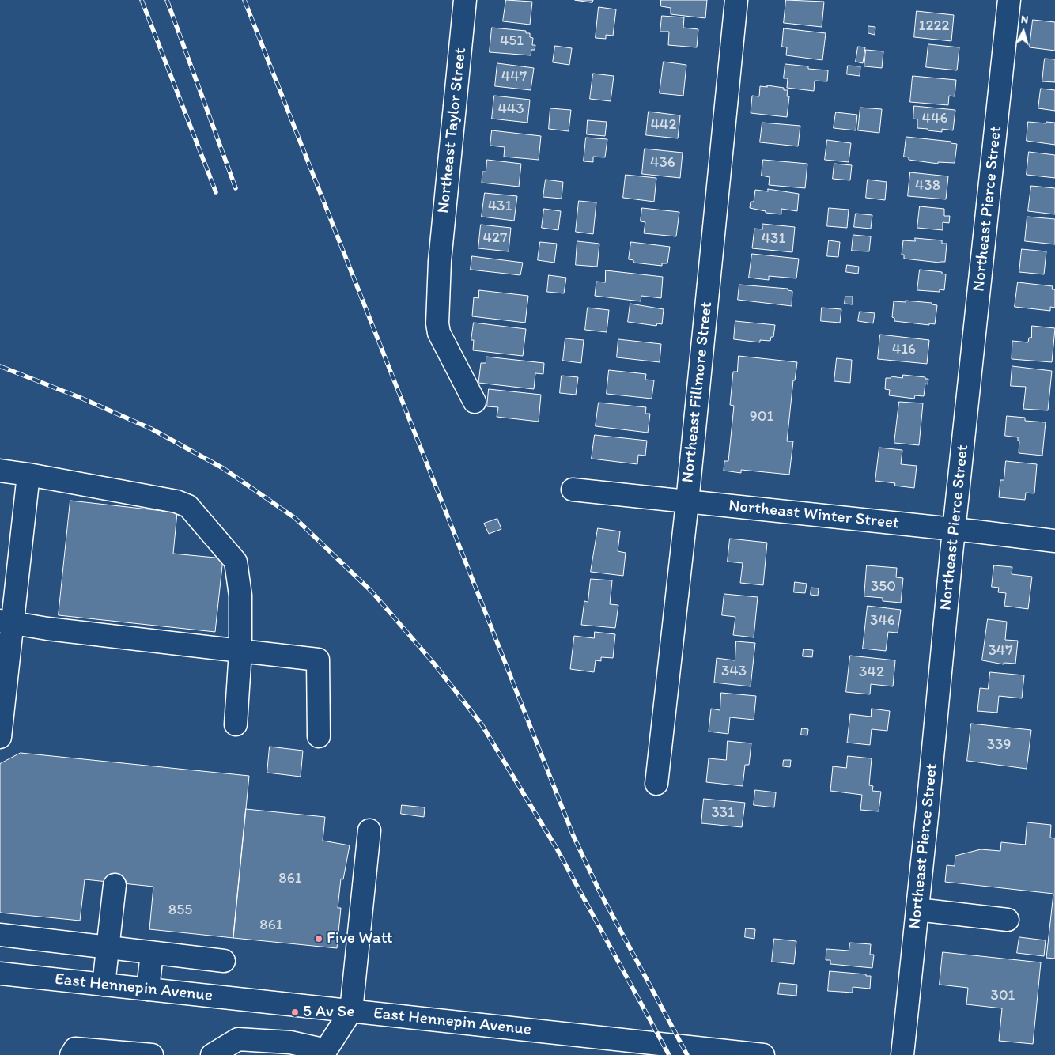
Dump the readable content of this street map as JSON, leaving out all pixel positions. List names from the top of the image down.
{
  "streets": {
    "street": [
      "Northeast Taylor Street",
      "Northeast Pierce Street",
      "Northeast Fillmore Street",
      "Northeast Winter Street",
      "East Hennepin Avenue"
    ]
  },
  "crossings": [
    ["Northeast Pierce Street", "Northeast Winter Street"],
    ["Northeast Fillmore Street", "Northeast Winter Street"]
  ],
  "places": ["Five Watt", "5 Av Se"],
  "house_numbers": [
    "1222",
    "451",
    "447",
    "443",
    "446",
    "442",
    "436",
    "438",
    "431",
    "427",
    "431",
    "416",
    "901",
    "350",
    "346",
    "347",
    "343",
    "342",
    "339",
    "331",
    "861",
    "855",
    "861",
    "301"
  ],
  "north": "top"
}
